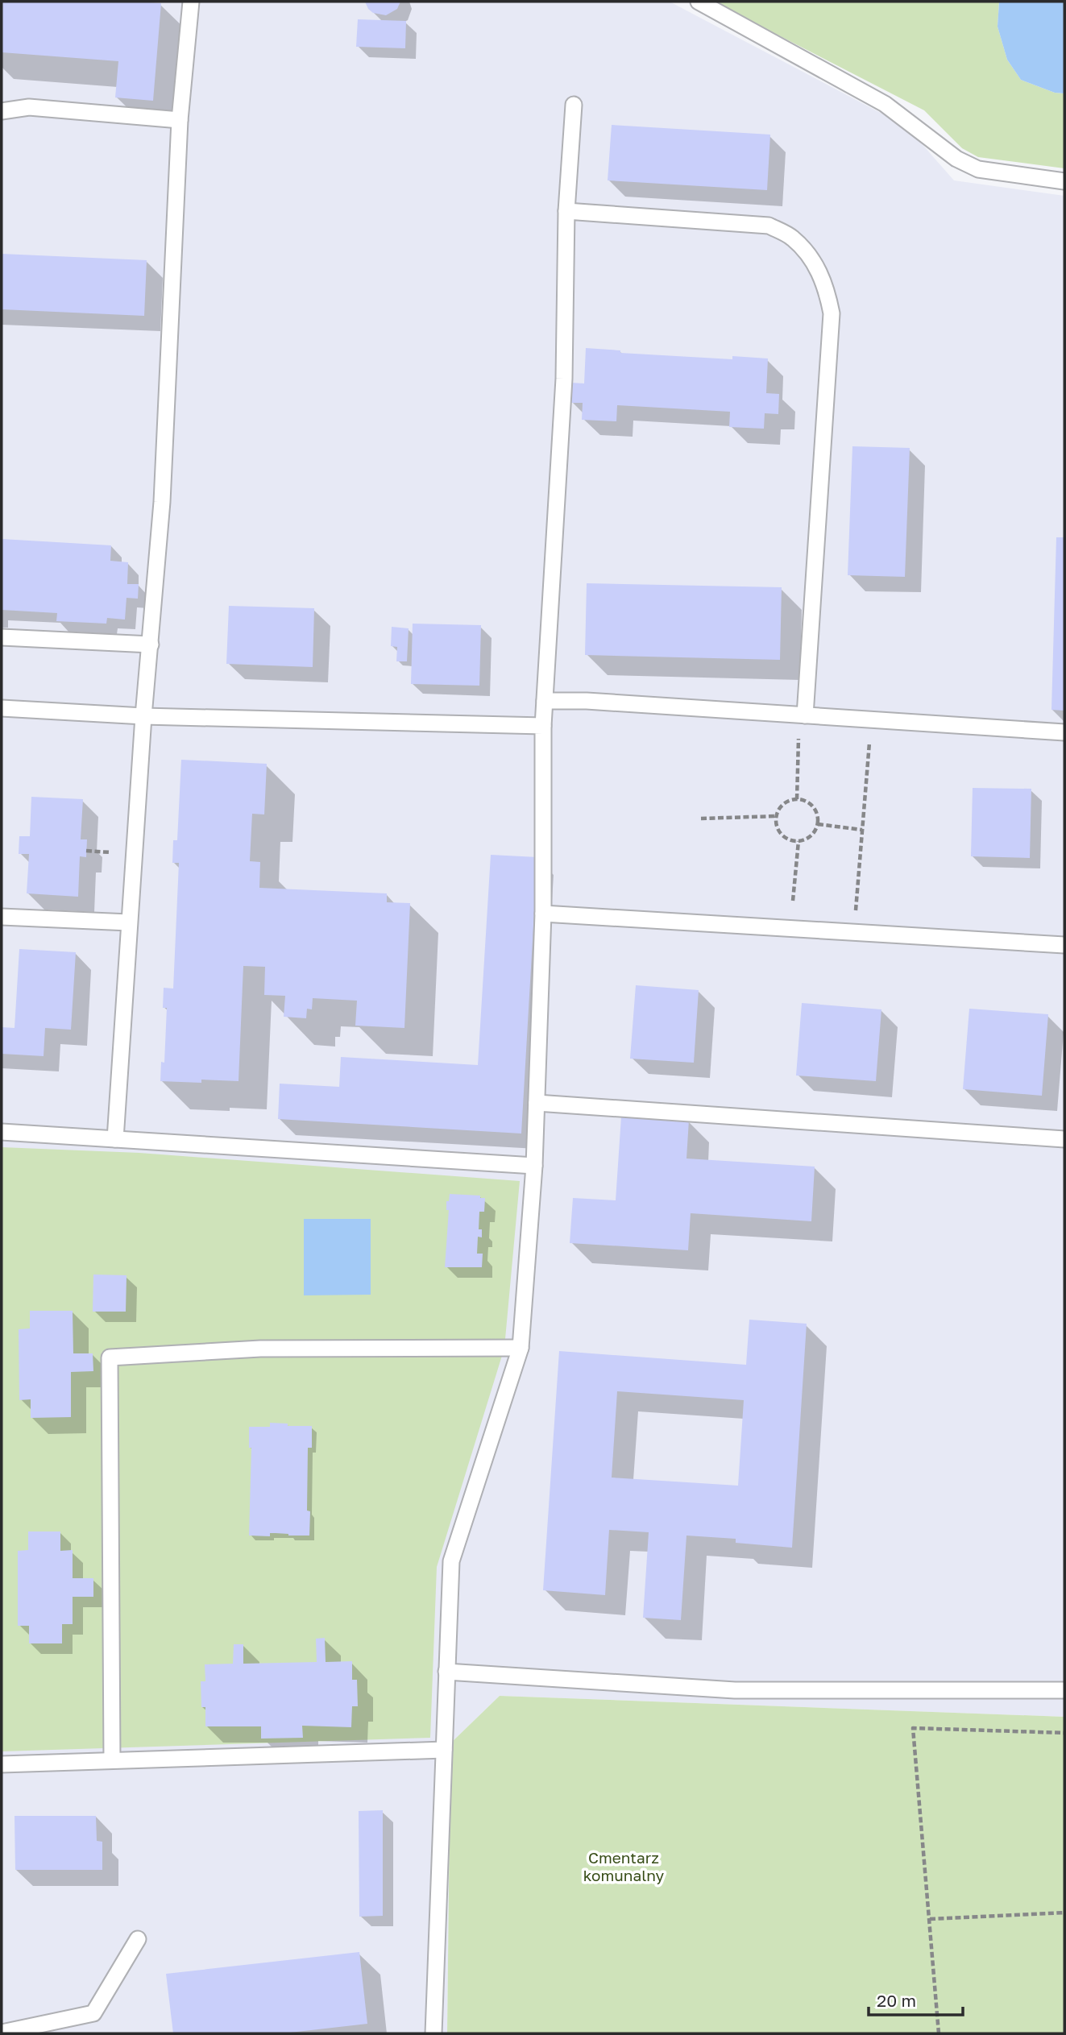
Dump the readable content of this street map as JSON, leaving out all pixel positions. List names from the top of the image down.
{
  "parks": ["Cmentarz komunalny"],
  "scale_bar": "20 m"
}
